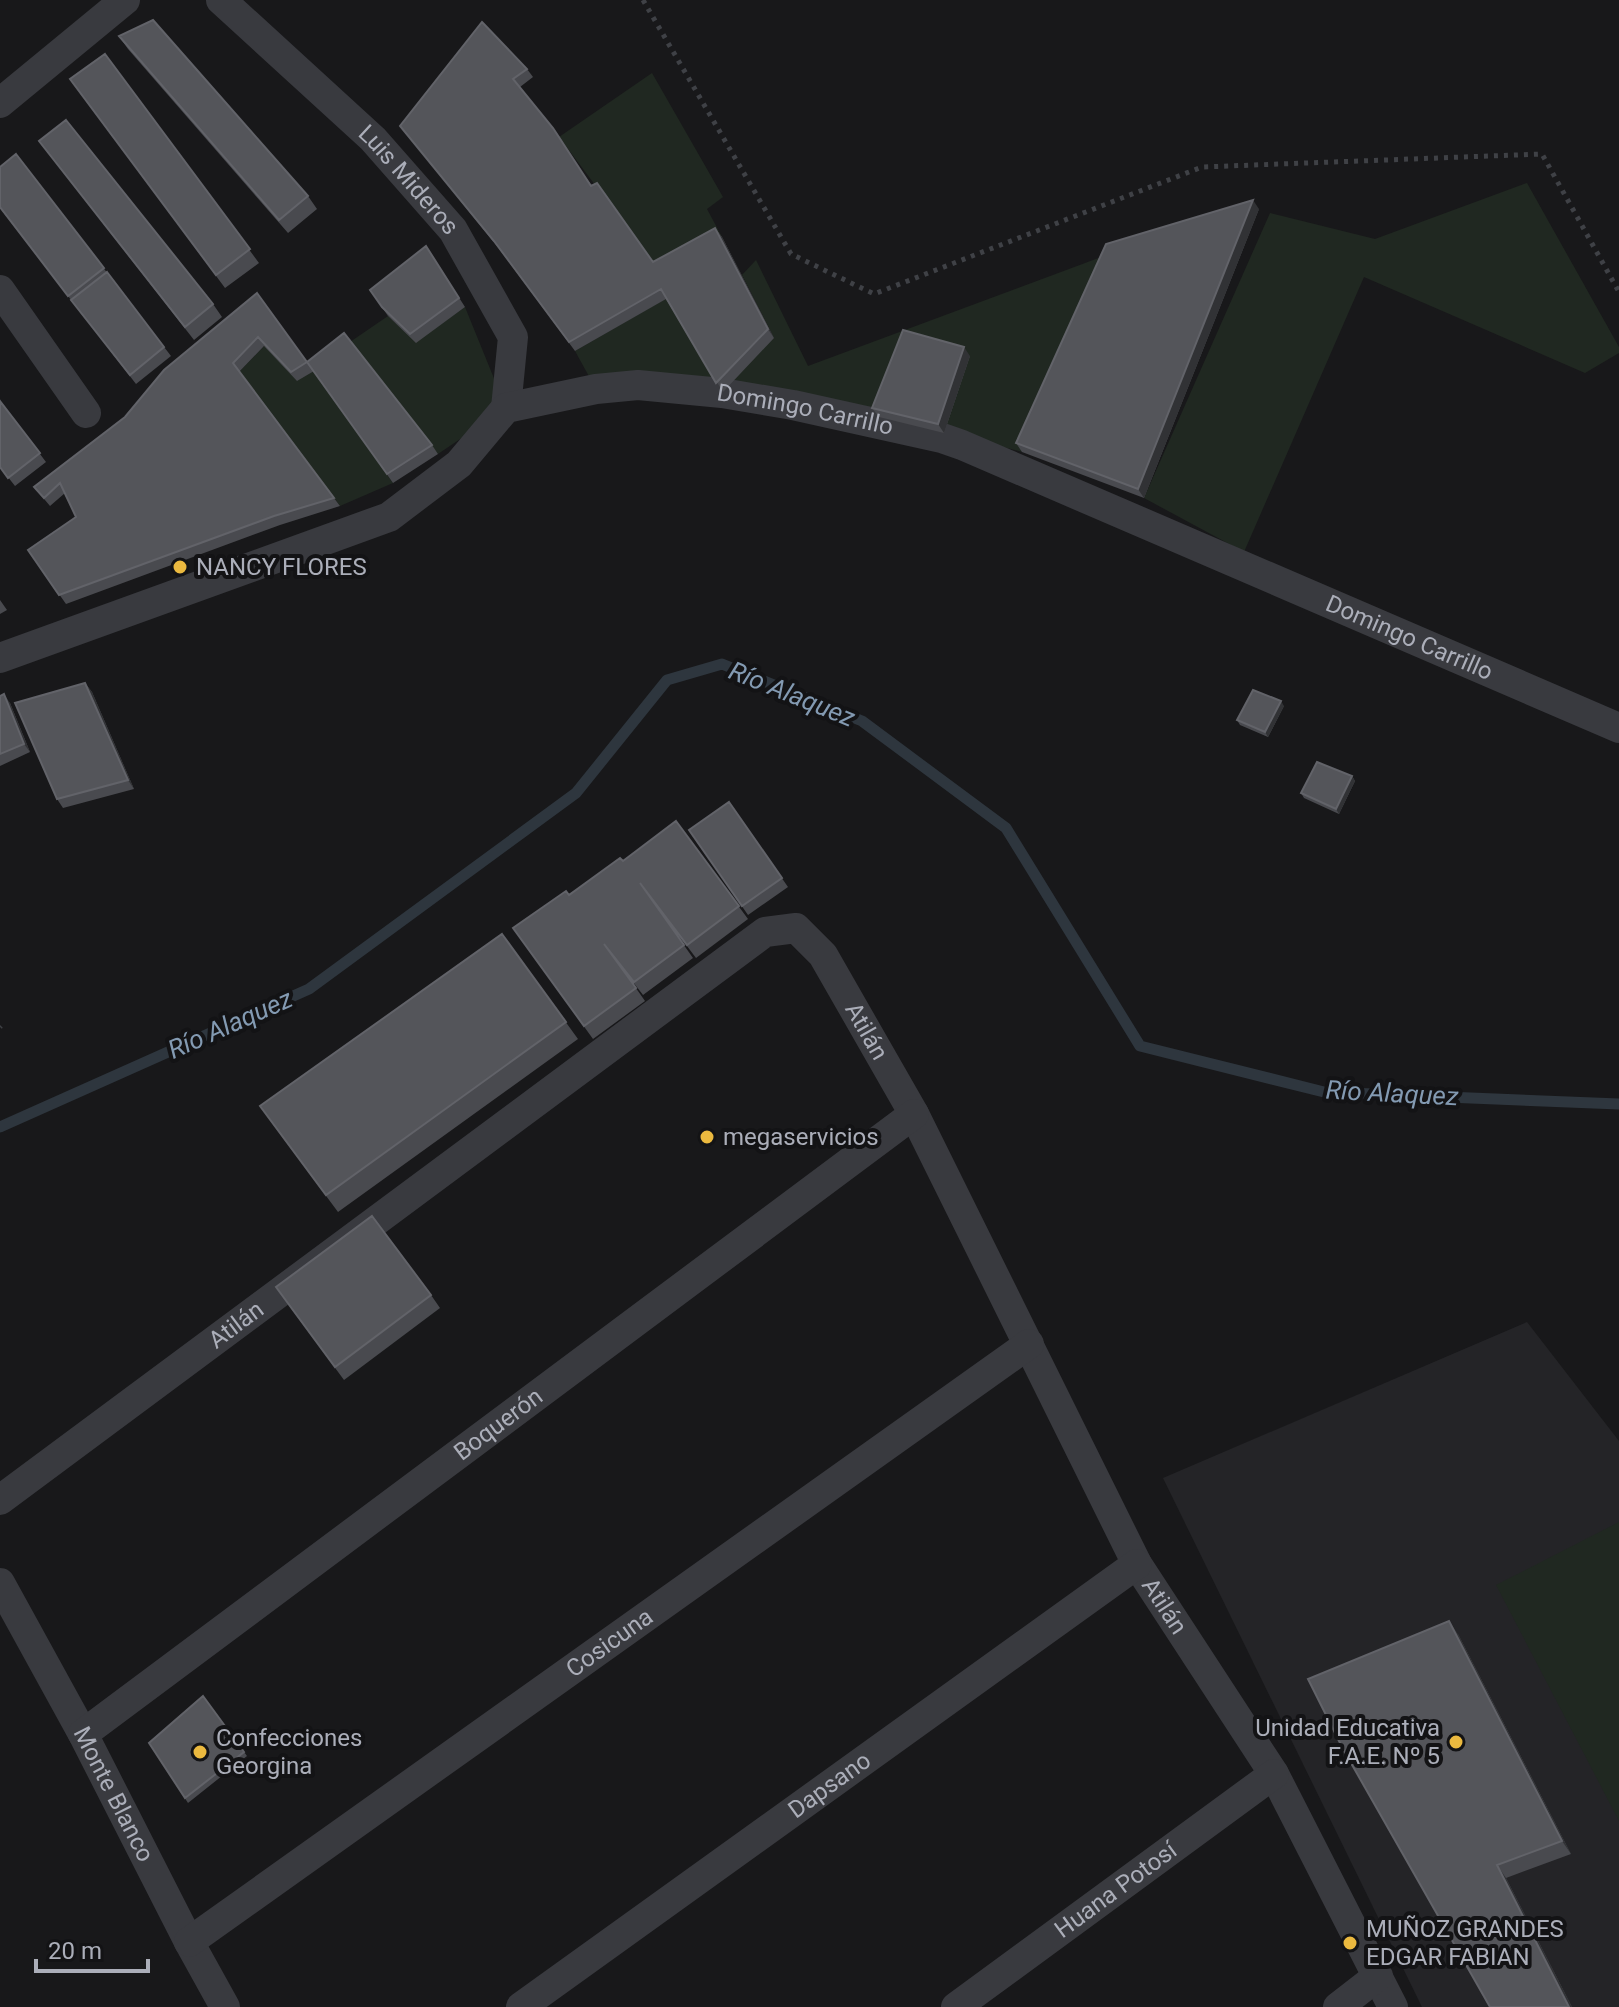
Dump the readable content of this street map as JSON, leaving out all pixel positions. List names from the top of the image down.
{
  "streets": {
    "street": [
      "Luis Mideros",
      "Domingo Carrillo",
      "Atilán",
      "Boquerón",
      "Cosicuna",
      "Dapsano",
      "Monte Blanco",
      "Huana Potosí"
    ]
  },
  "crossings": [
    ["Luis Mideros", "Domingo Carrillo"],
    ["Atilán", "Boquerón"],
    ["Atilán", "Cosicuna"],
    ["Atilán", "Dapsano"],
    ["Atilán", "Huana Potosí"],
    ["Boquerón", "Monte Blanco"],
    ["Cosicuna", "Monte Blanco"]
  ],
  "water": ["Río Alaquez"],
  "places": [
    "NANCY FLORES",
    "megaservicios",
    "Unidad Educativa F.A.E. Nº 5",
    "Confecciones Georgina",
    "MUÑOZ GRANDES EDGAR FABIAN"
  ],
  "scale_bar": "20 m"
}
